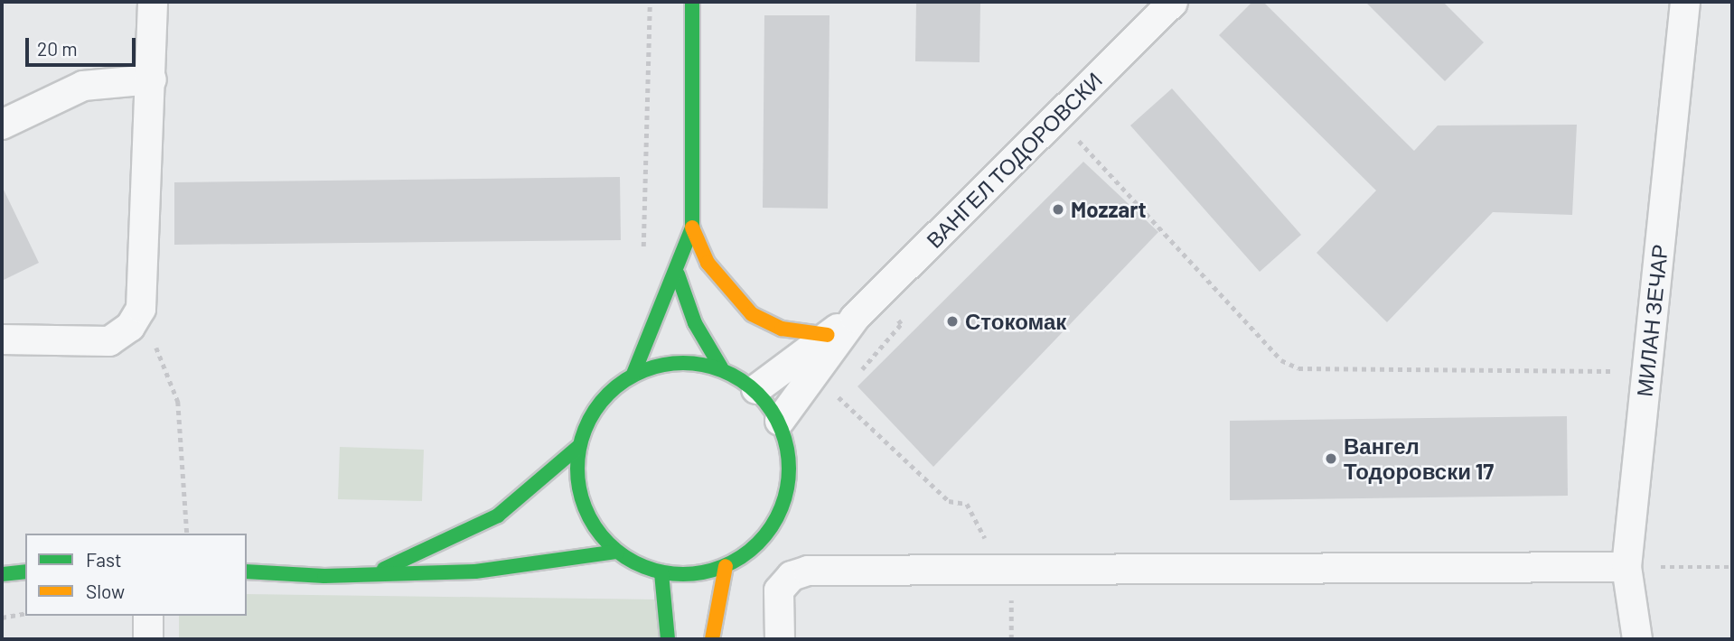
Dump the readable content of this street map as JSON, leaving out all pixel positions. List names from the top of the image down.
{
  "streets": {
    "street": ["ВАНГЕЛ ТОДОРОВСКИ", "МИЛАН ЗЕЧАР"]
  },
  "places": ["Mozzart", "Стокомак", "Вангел Тодоровски 17"],
  "legend": ["Fast", "Slow"],
  "scale_bar": "20 m"
}
